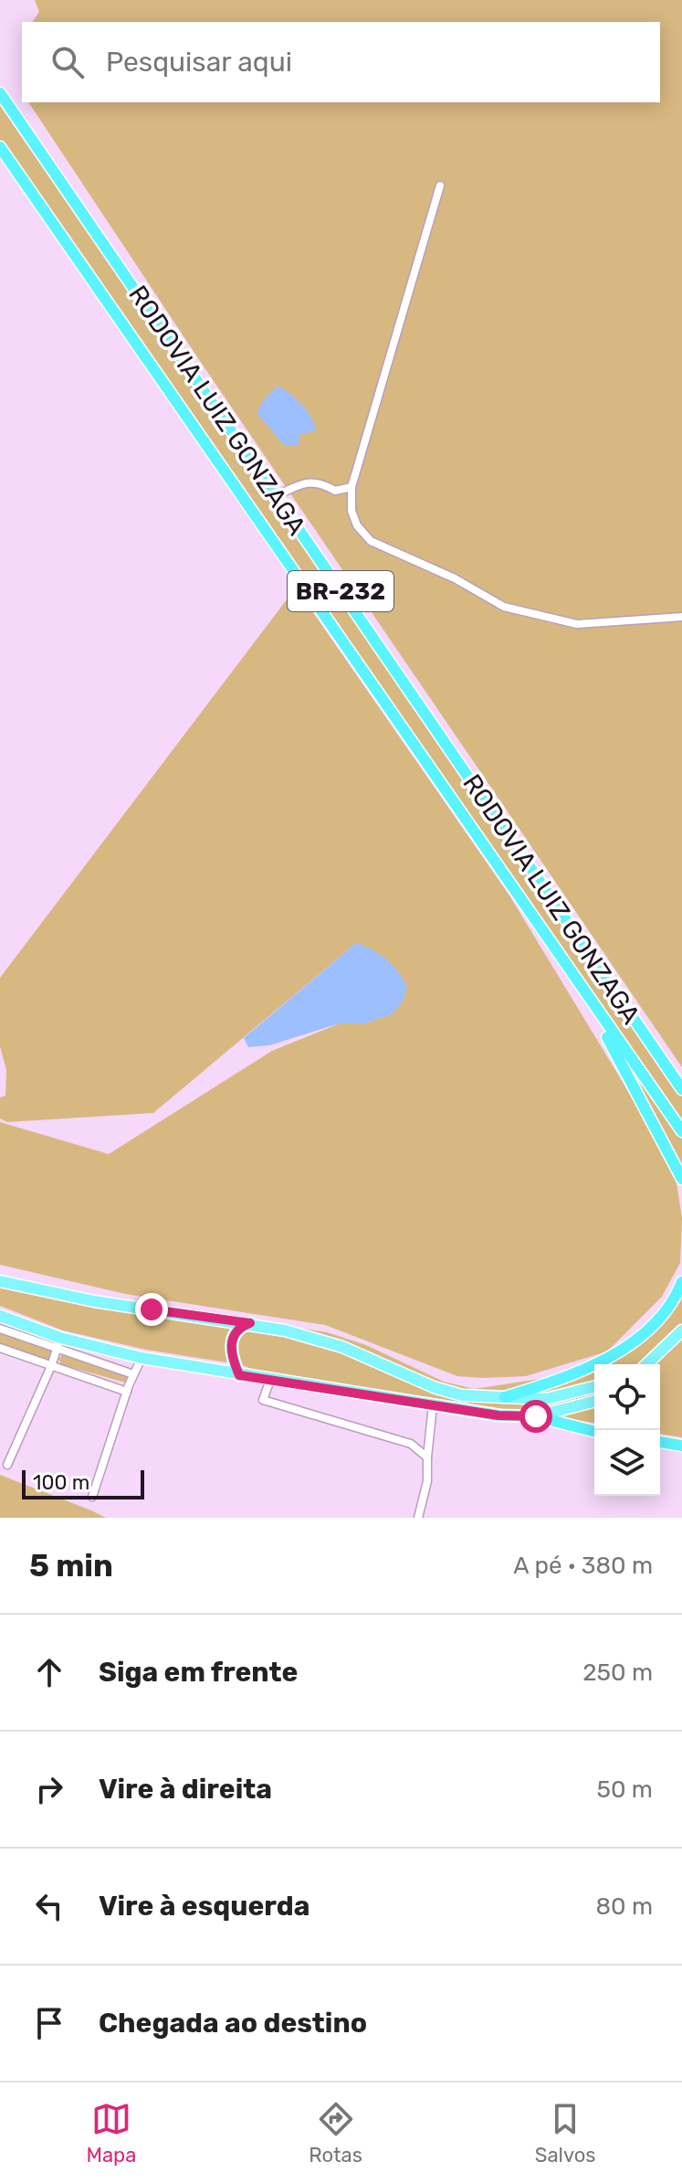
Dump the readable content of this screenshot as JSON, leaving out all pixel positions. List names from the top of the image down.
{
  "streets": {
    "highway": ["RODOVIA LUIZ GONZAGA", "BR-232"]
  },
  "scale_bar": "100 m",
  "page": {
    "search": "Pesquisar aqui",
    "scale": "100 m",
    "heading": ["5 min", "A pé · 380 m"],
    "list": [
      ["Siga em frente", "250 m"],
      ["Vire à direita", "50 m"],
      ["Vire à esquerda", "80 m"],
      "Chegada ao destino"
    ],
    "nav": ["Mapa", "Rotas", "Salvos"]
  }
}
